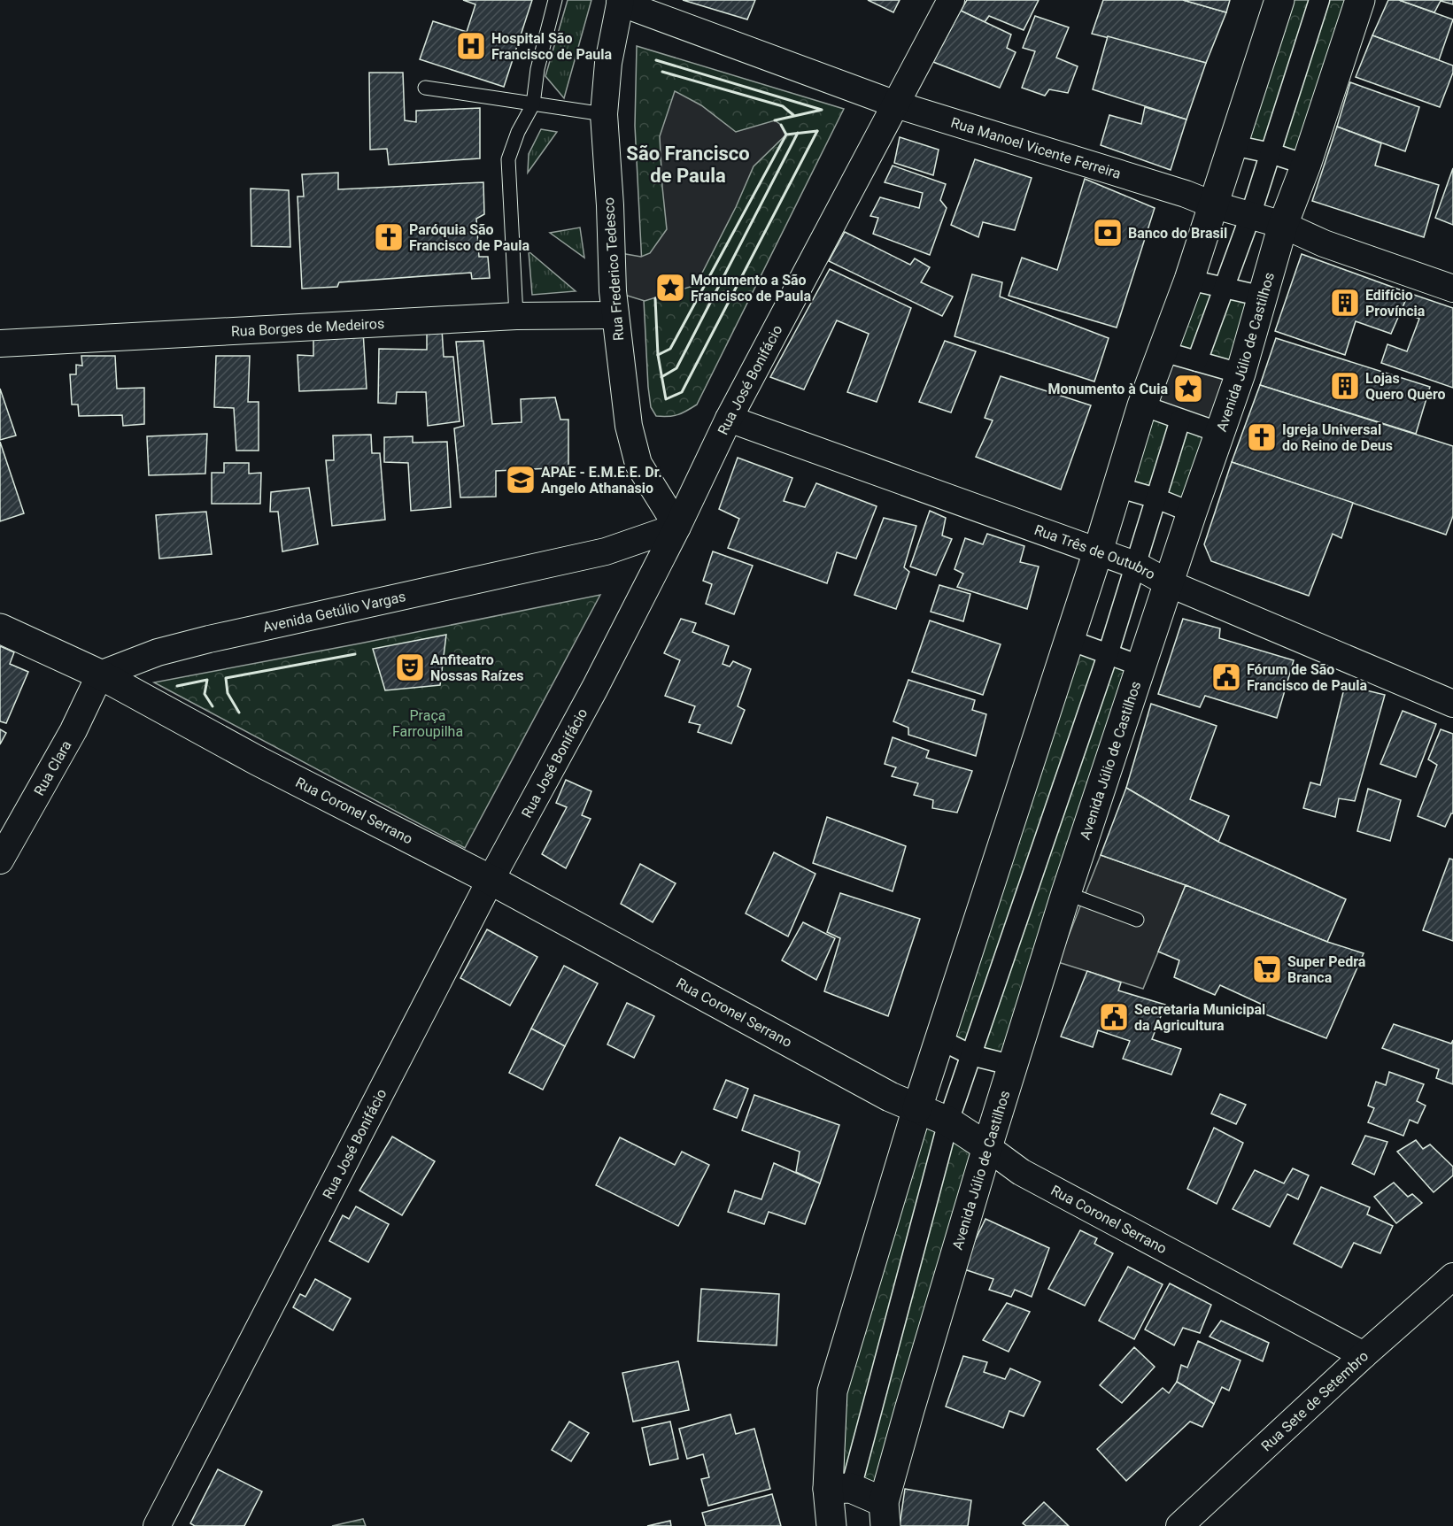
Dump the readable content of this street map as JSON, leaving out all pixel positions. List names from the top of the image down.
{
  "streets": {
    "main road": ["Avenida Júlio de Castilhos", "Rua Coronel Serrano"],
    "street": [
      "Rua Manoel Vicente Ferreira",
      "Rua Frederico Tedesco",
      "Rua Borges de Medeiros",
      "Rua José Bonifácio",
      "Rua Três de Outubro",
      "Avenida Getúlio Vargas",
      "Rua Clara",
      "Rua Sete de Setembro"
    ]
  },
  "crossings": [
    ["Rua Manoel Vicente Ferreira", "Rua Frederico Tedesco"],
    ["Rua Manoel Vicente Ferreira", "Avenida Júlio de Castilhos"],
    ["Rua Manoel Vicente Ferreira", "Rua José Bonifácio"],
    ["Rua Frederico Tedesco", "Rua Borges de Medeiros"],
    ["Rua Frederico Tedesco", "Rua José Bonifácio"],
    ["Rua Frederico Tedesco", "Avenida Getúlio Vargas"],
    ["Avenida Júlio de Castilhos", "Rua Três de Outubro"],
    ["Avenida Júlio de Castilhos", "Rua Coronel Serrano"],
    ["Rua José Bonifácio", "Rua Três de Outubro"],
    ["Rua José Bonifácio", "Avenida Getúlio Vargas"],
    ["Rua José Bonifácio", "Rua Coronel Serrano"],
    ["Avenida Getúlio Vargas", "Rua Clara"],
    ["Avenida Getúlio Vargas", "Rua Coronel Serrano"],
    ["Rua Clara", "Rua Coronel Serrano"],
    ["Rua Coronel Serrano", "Rua Sete de Setembro"]
  ],
  "districts": ["São Francisco de Paula"],
  "parks": ["Praça Farroupilha"],
  "places": {
    "hospital": ["Hospital São Francisco de Paula"],
    "bank": ["Banco do Brasil"],
    "church": ["Paróquia São Francisco de Paula", "Igreja Universal do Reino de Deus"],
    "place": ["Monumento a São Francisco de Paula", "Monumento à Cuia"],
    "building": ["Edifício Província", "Lojas Quero Quero"],
    "school or university": ["APAE - E.M.E.E. Dr. Angelo Athanasio"],
    "theatre": ["Anfiteatro Nossas Raízes"],
    "public building": ["Fórum de São Francisco de Paula", "Secretaria Municipal da Agricultura"],
    "supermarket": ["Super Pedra Branca"]
  }
}
